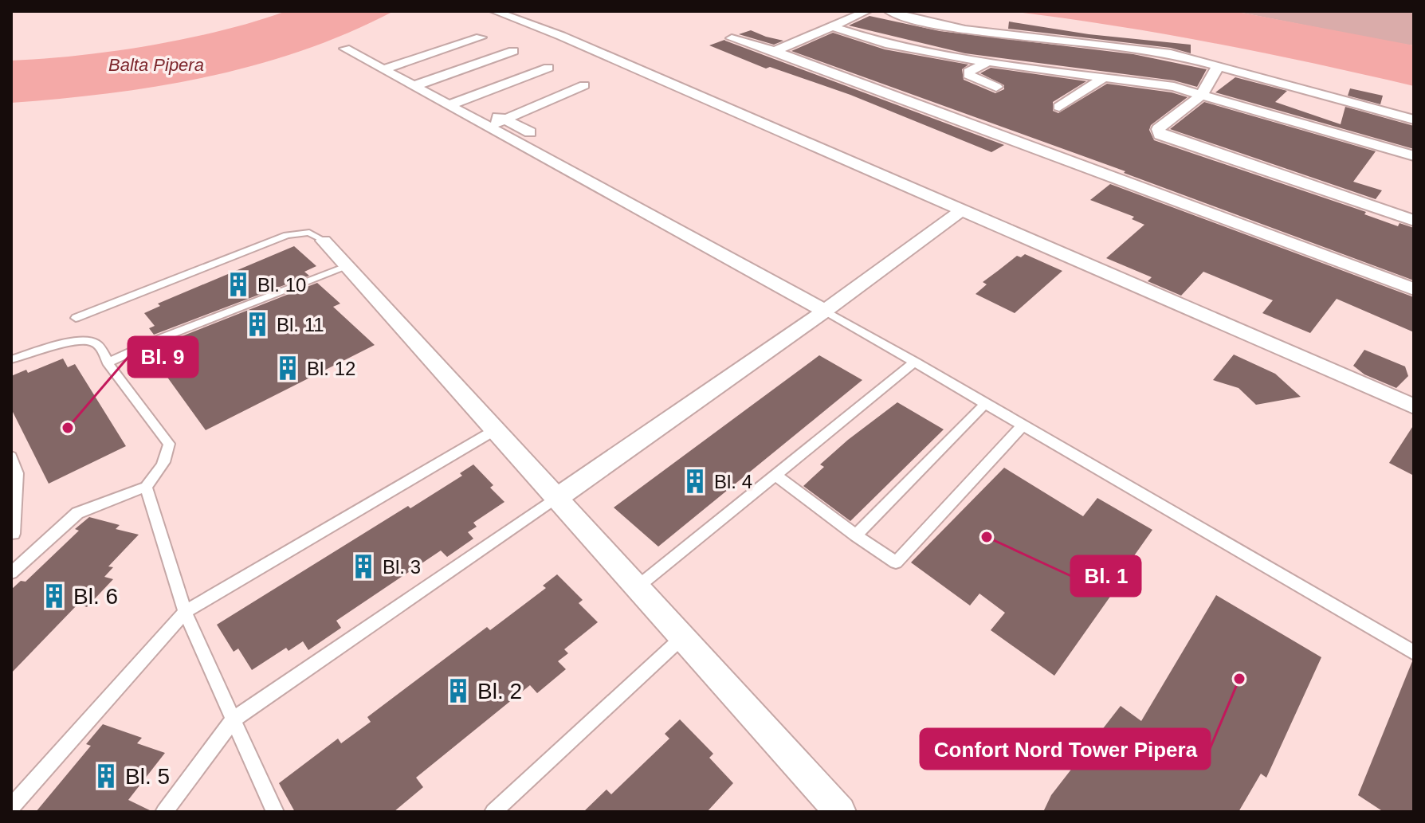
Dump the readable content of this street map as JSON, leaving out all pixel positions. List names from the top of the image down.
{
  "water": ["Balta Pipera"],
  "places": {
    "building": [
      "Bl. 10",
      "Bl. 11",
      "Bl. 12",
      "Bl. 4",
      "Bl. 3",
      "Bl. 6",
      "Bl. 2",
      "Bl. 5"
    ],
    "other": ["Bl. 9", "Bl. 1", "Confort Nord Tower Pipera"]
  }
}
